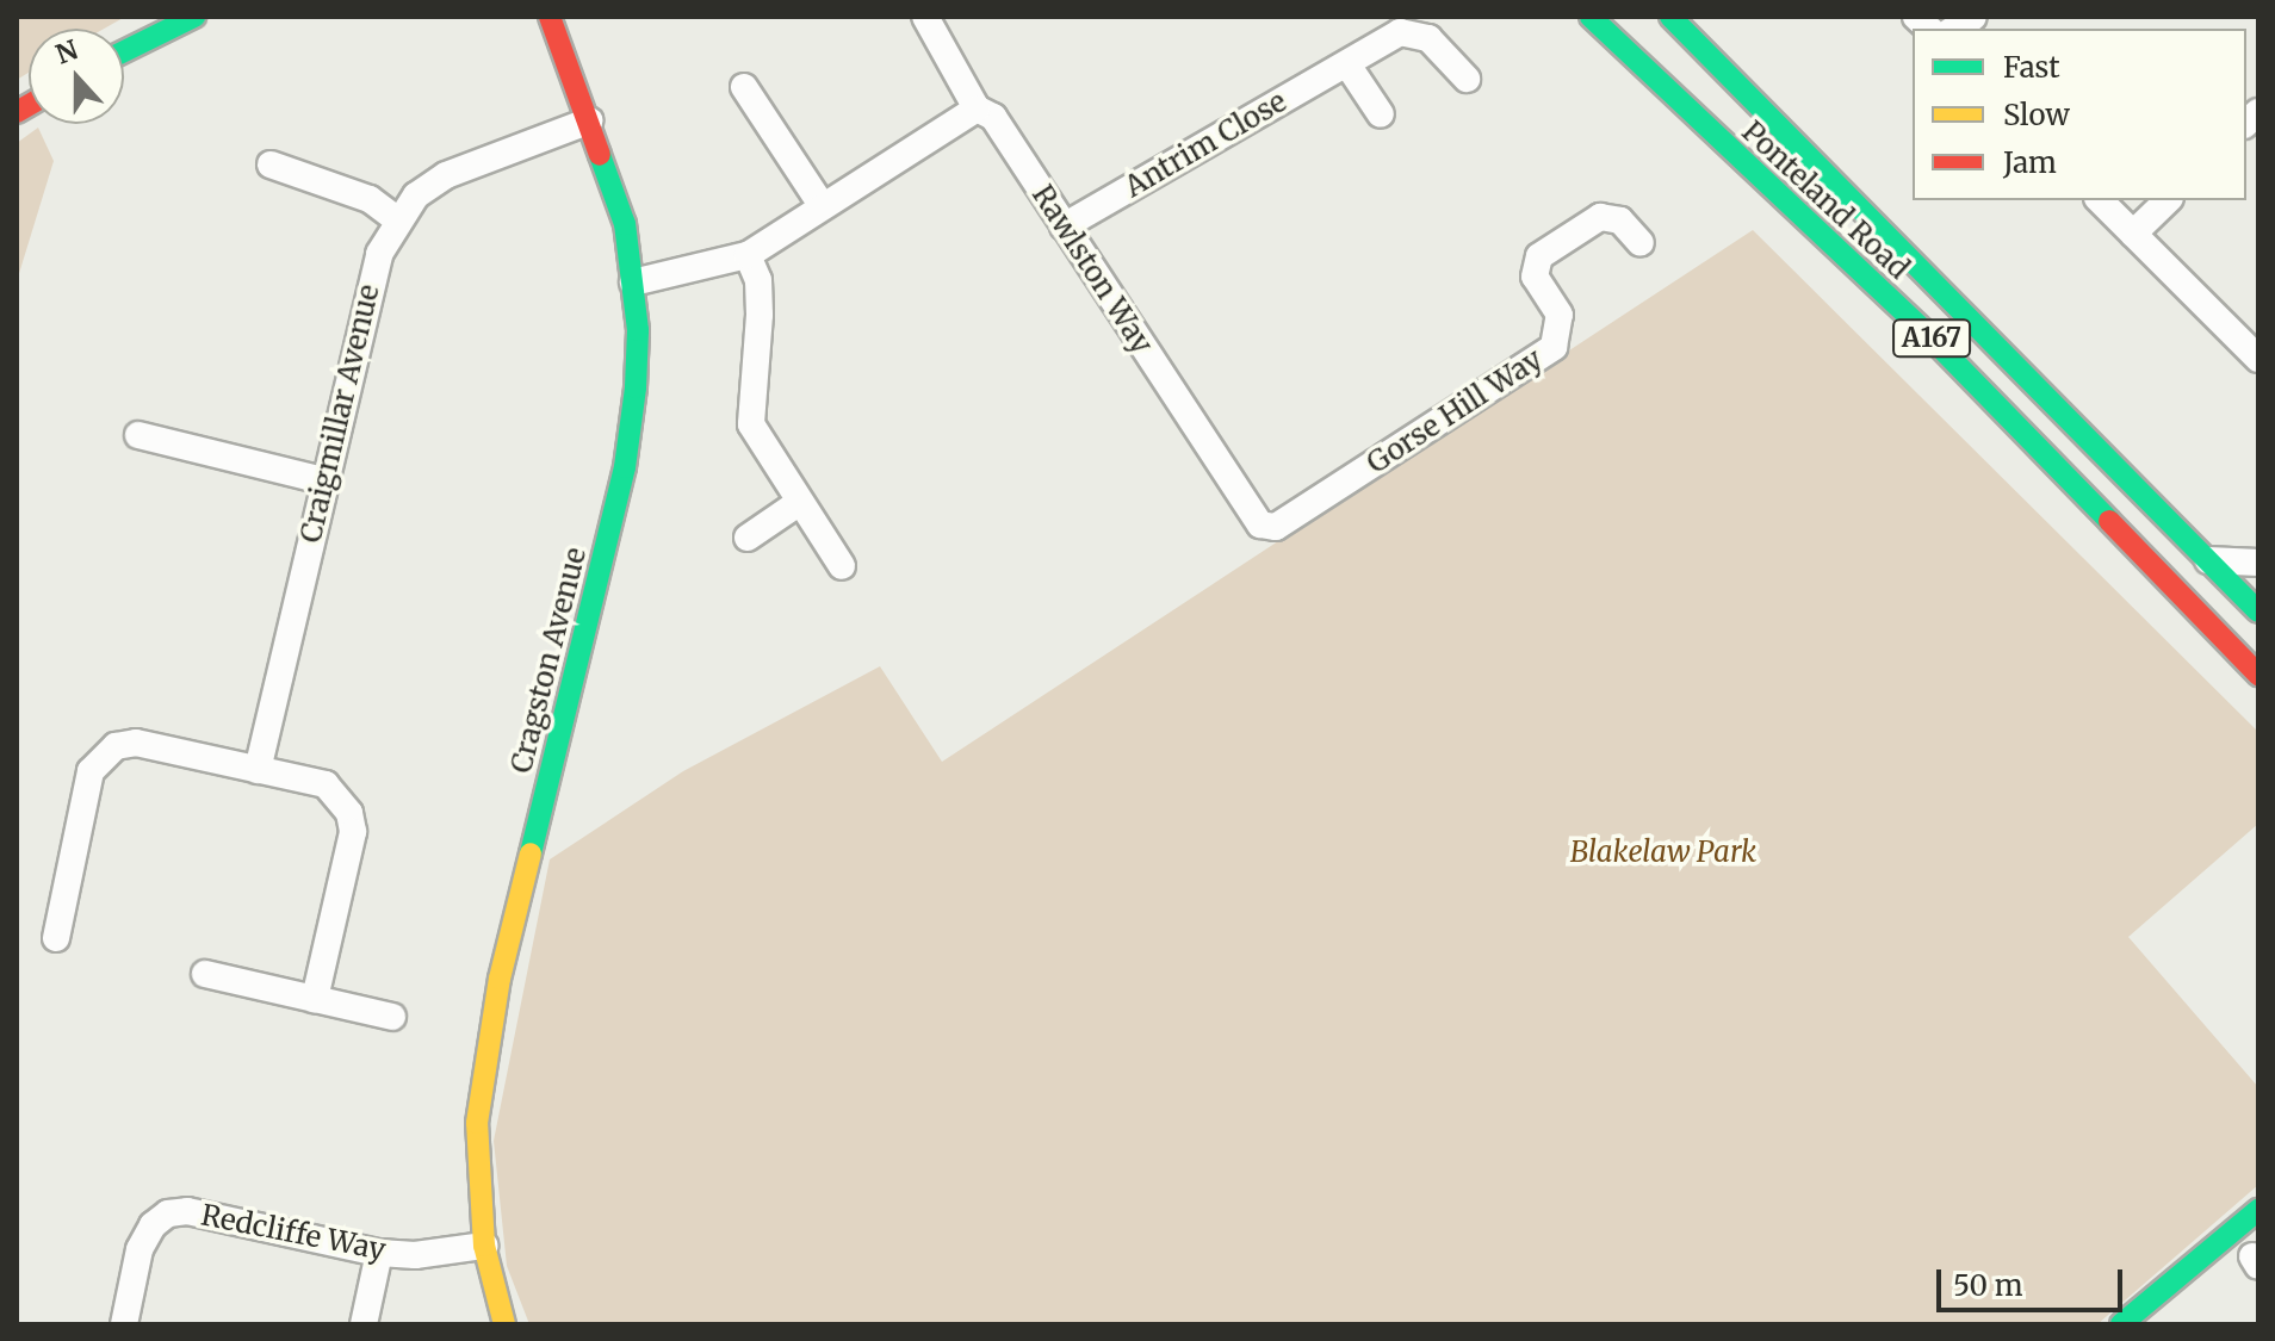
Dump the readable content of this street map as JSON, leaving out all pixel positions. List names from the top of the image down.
{
  "streets": {
    "main road": ["Ponteland Road", "A167", "Cragston Avenue"],
    "street": [
      "Antrim Close",
      "Rawlston Way",
      "Gorse Hill Way",
      "Craigmillar Avenue",
      "Redcliffe Way"
    ]
  },
  "crossings": [
    ["Antrim Close", "Rawlston Way"],
    ["Rawlston Way", "Gorse Hill Way"],
    ["Craigmillar Avenue", "Cragston Avenue"],
    ["Cragston Avenue", "Redcliffe Way"]
  ],
  "parks": ["Blakelaw Park"],
  "legend": ["Fast", "Slow", "Jam"],
  "scale_bar": "50 m",
  "north": "top"
}
